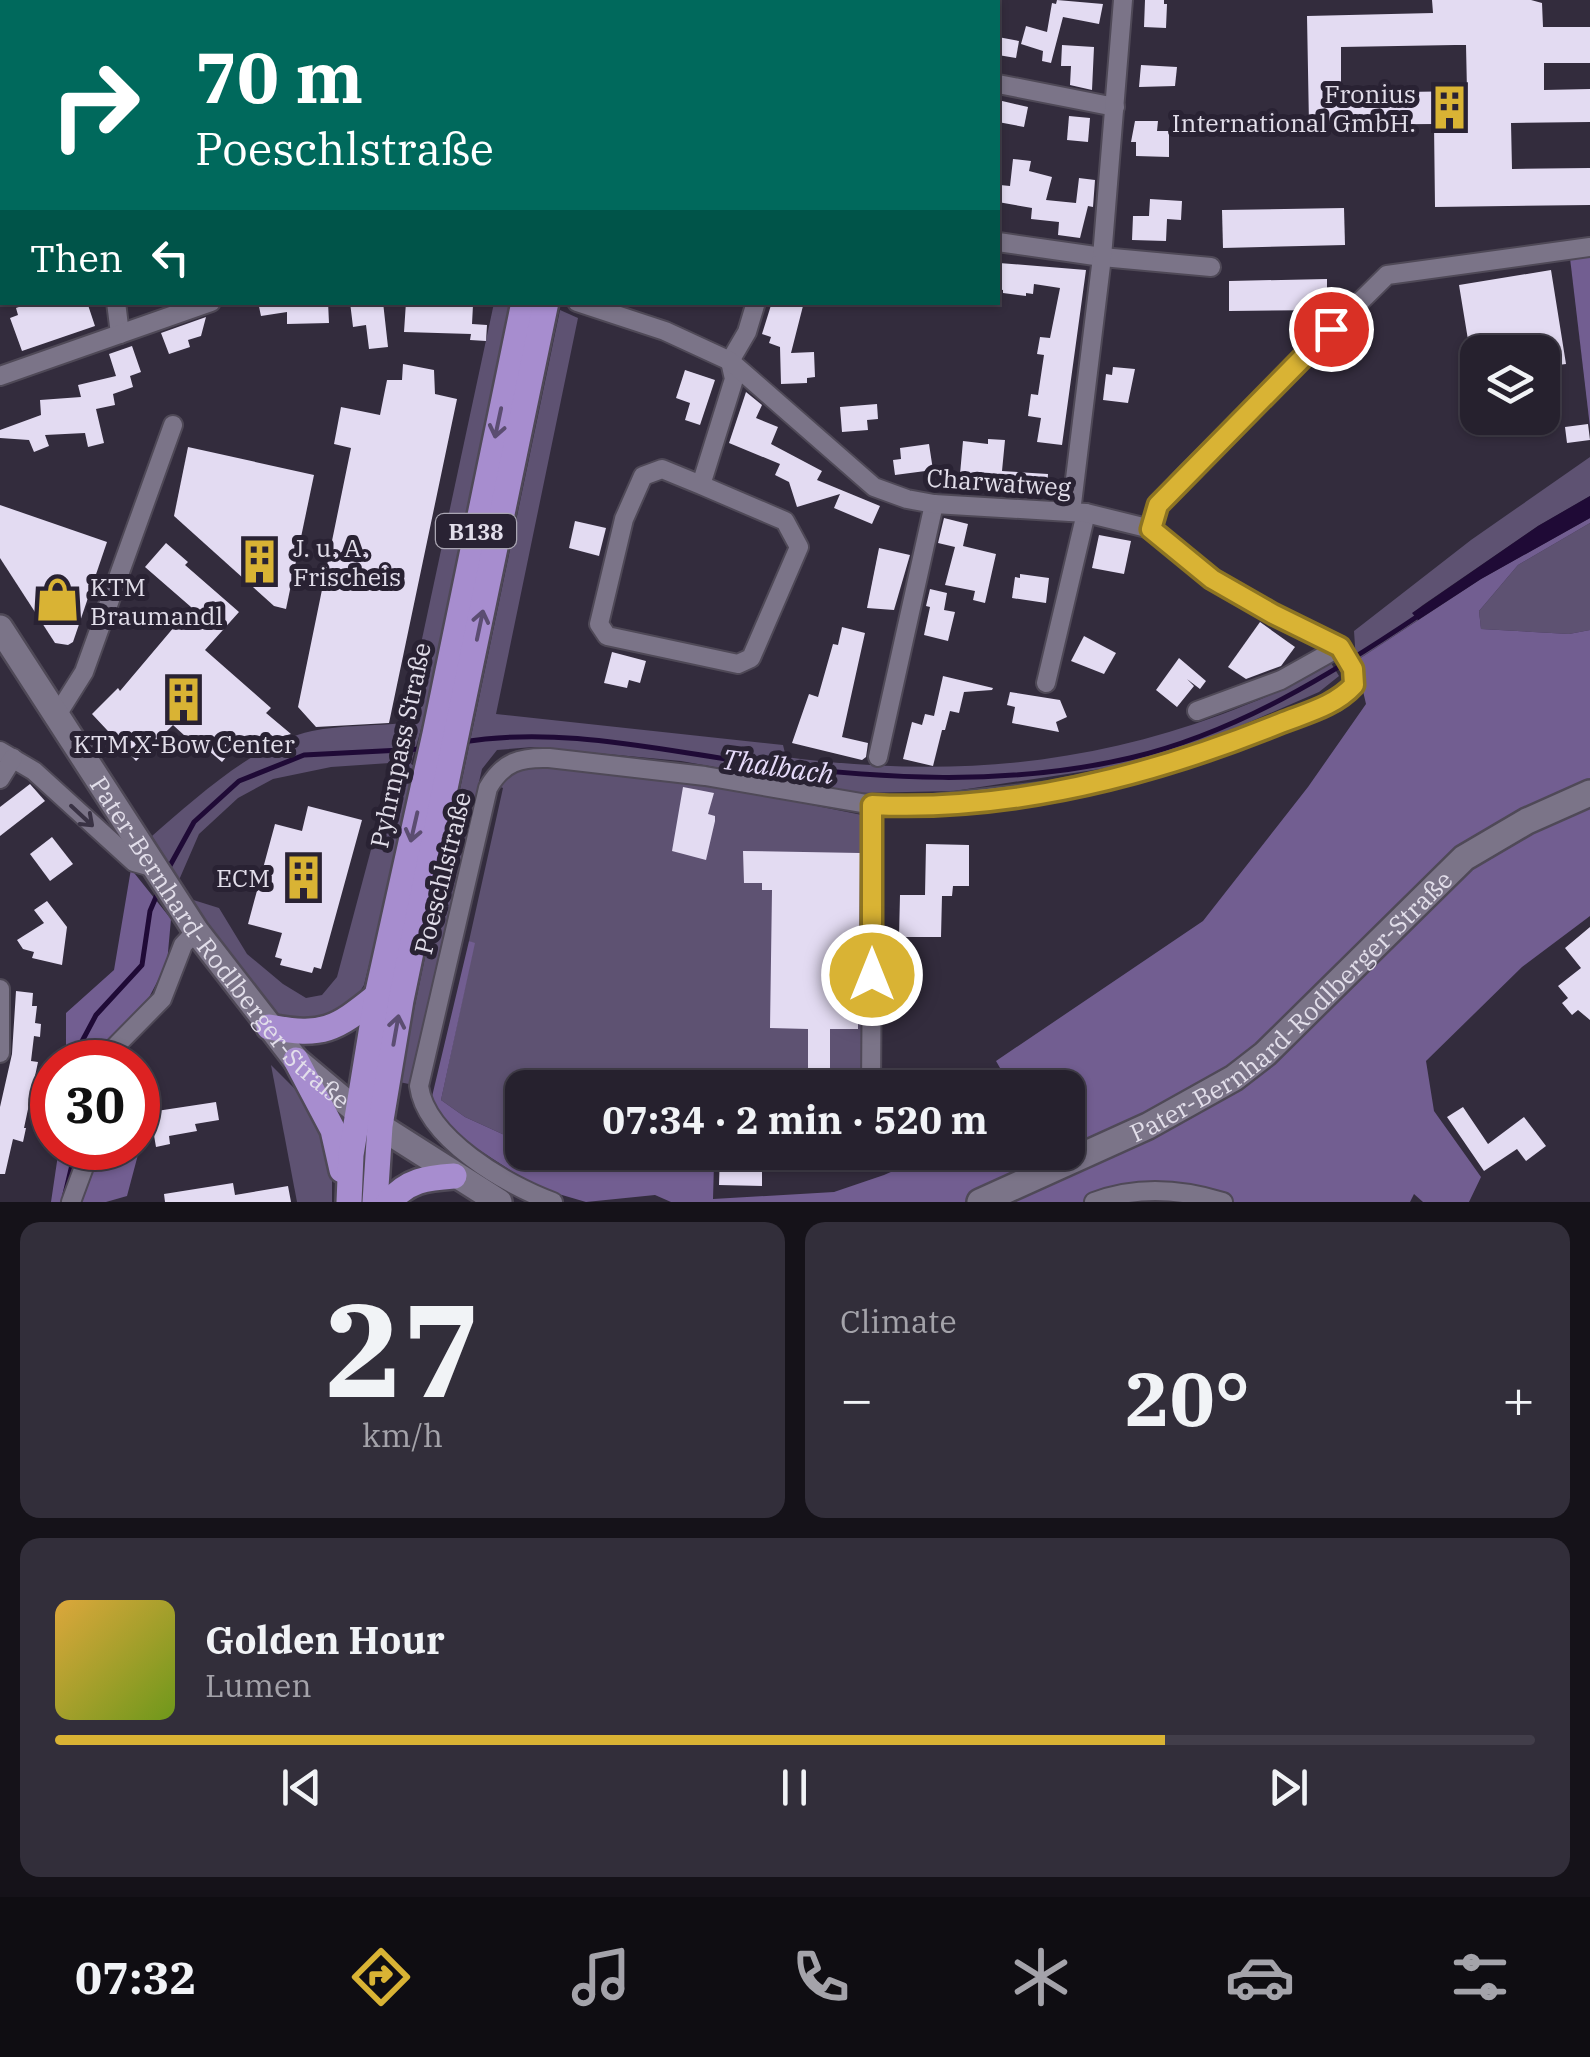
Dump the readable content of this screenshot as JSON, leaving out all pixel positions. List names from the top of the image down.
{
  "streets": {
    "main road": ["B138", "Pyhrnpass Straße", "Pater-Bernhard-Rodlberger-Straße"],
    "street": ["Charwatweg", "Poeschlstraße"]
  },
  "crossings": [
    ["Charwatweg", "Poeschlstraße"],
    ["Pyhrnpass Straße", "Pater-Bernhard-Rodlberger-Straße"]
  ],
  "water": ["Thalbach"],
  "places": {
    "building": [
      "Fronius International GmbH.",
      "J. u. A. Frischeis",
      "KTM X-Bow Center",
      "ECM"
    ],
    "shop": ["KTM Braumandl"]
  },
  "page": {
    "turn": ["70 m", "Poeschlstraße"],
    "then": "Then",
    "limit": "30",
    "trip": "07:34 · 2 min · 520 m",
    "tile": [
      ["27", "km/h"],
      "Climate"
    ],
    "heat": ["−", "20°", "+"],
    "song": ["Golden Hour", "Lumen"],
    "tabs": "07:32"
  }
}
